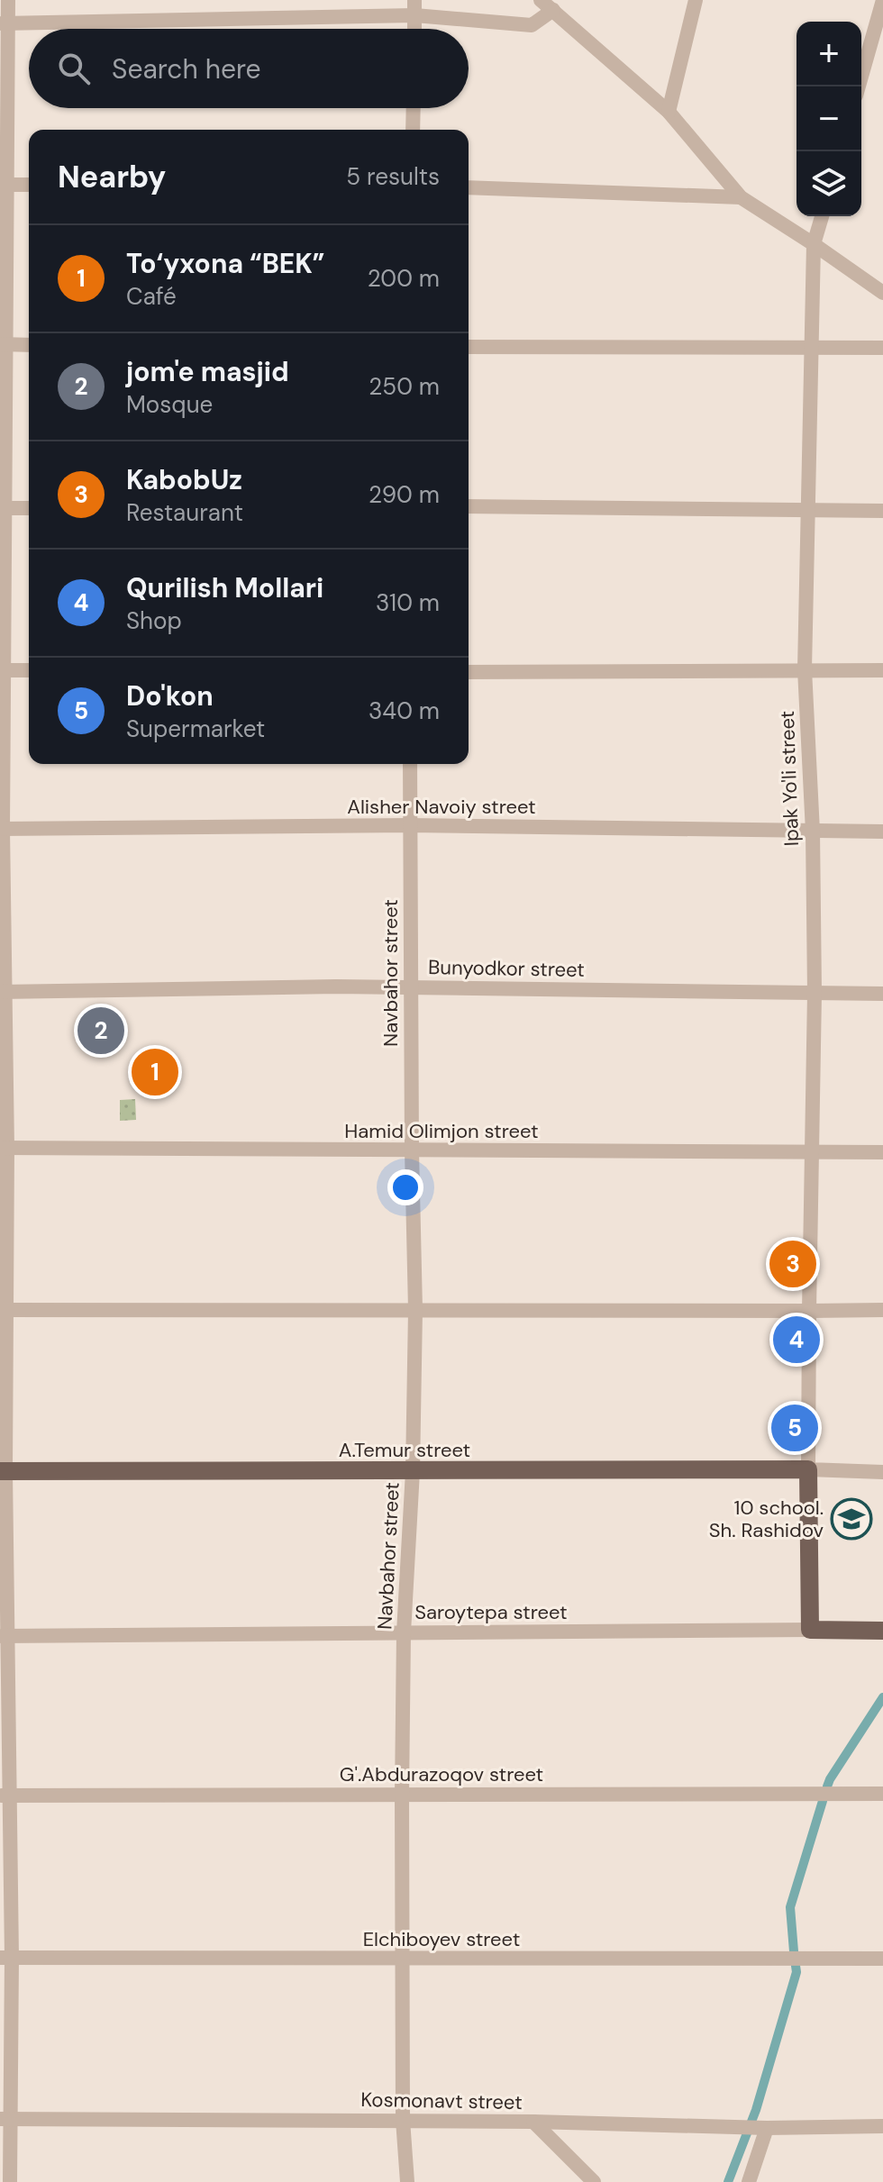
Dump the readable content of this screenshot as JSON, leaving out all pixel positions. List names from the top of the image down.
{
  "streets": {
    "main road": ["A.Temur street"],
    "street": [
      "Ipak Yo'li street",
      "Alisher Navoiy street",
      "Bunyodkor street",
      "Navbahor street",
      "Hamid Olimjon street",
      "Saroytepa street",
      "G'.Abdurazoqov street",
      "Elchiboyev street",
      "Kosmonavt street"
    ]
  },
  "crossings": [
    ["Ipak Yo'li street", "Alisher Navoiy street"],
    ["Ipak Yo'li street", "Bunyodkor street"],
    ["Ipak Yo'li street", "Hamid Olimjon street"],
    ["Ipak Yo'li street", "A.Temur street"],
    ["Alisher Navoiy street", "Navbahor street"],
    ["Bunyodkor street", "Navbahor street"],
    ["Navbahor street", "Hamid Olimjon street"],
    ["Navbahor street", "A.Temur street"],
    ["Navbahor street", "Saroytepa street"],
    ["Navbahor street", "G'.Abdurazoqov street"],
    ["Navbahor street", "Elchiboyev street"],
    ["Navbahor street", "Kosmonavt street"]
  ],
  "places": {
    "school or university": ["10 school. Sh. Rashidov"]
  },
  "page": {
    "map_buttons": ["+", "−"],
    "search": "Search here",
    "heading": ["Nearby", "5 results"],
    "list": [
      {
        "mark": "1",
        "name": "To‘yxona “BEK”",
        "note": "Café",
        "value": "200 m"
      },
      {
        "mark": "2",
        "name": "jom'e masjid",
        "note": "Mosque",
        "value": "250 m"
      },
      {
        "mark": "3",
        "name": "KabobUz",
        "note": "Restaurant",
        "value": "290 m"
      },
      {
        "mark": "4",
        "name": "Qurilish Mollari",
        "note": "Shop",
        "value": "310 m"
      },
      {
        "mark": "5",
        "name": "Do'kon",
        "note": "Supermarket",
        "value": "340 m"
      }
    ],
    "pins": [
      "2",
      "1",
      "3",
      "4",
      "5"
    ]
  }
}
